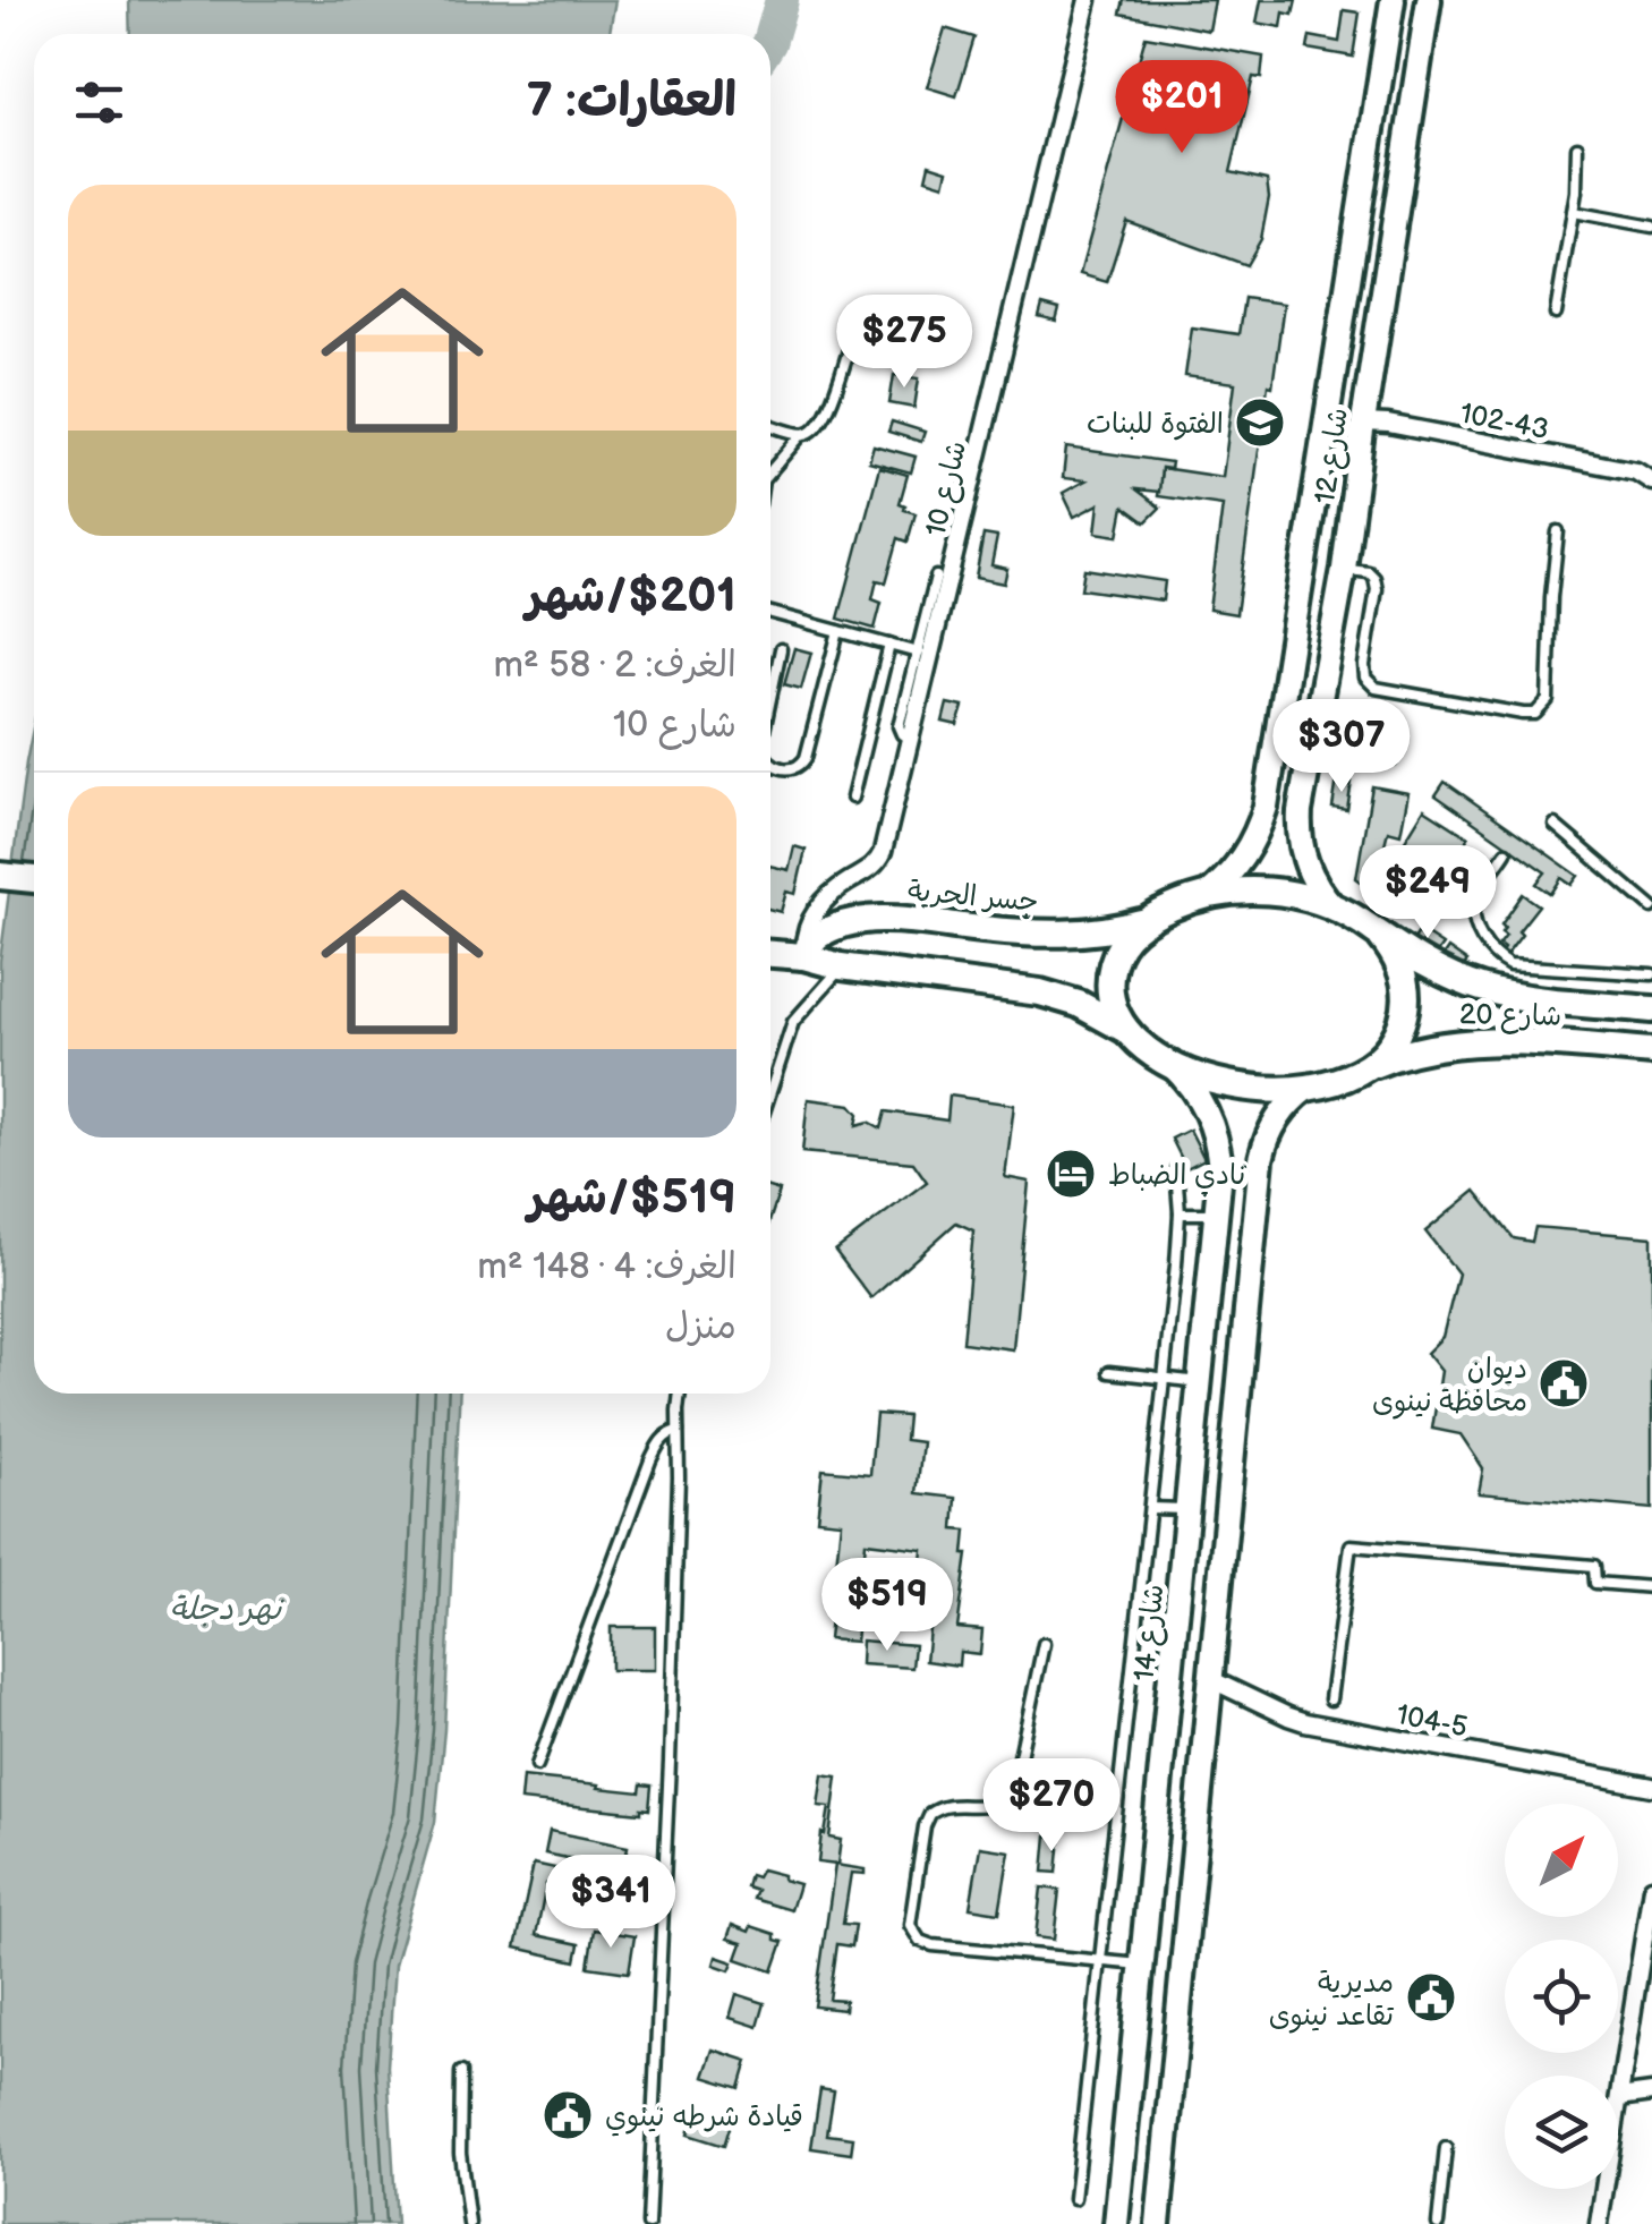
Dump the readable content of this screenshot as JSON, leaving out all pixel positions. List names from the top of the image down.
{
  "streets": {
    "main road": ["جسر الحرية", "شارع 20"],
    "street": [
      "102-43",
      "شارع 12",
      "شارع 10",
      "شارع 14",
      "104-5"
    ]
  },
  "crossings": [
    ["102-43", "شارع 12"],
    ["شارع 12", "جسر الحرية"],
    ["شارع 12", "شارع 20"],
    ["شارع 12", "شارع 14"],
    ["شارع 10", "جسر الحرية"],
    ["جسر الحرية", "شارع 20"],
    ["جسر الحرية", "شارع 14"],
    ["شارع 20", "شارع 14"]
  ],
  "water": ["نهر دجلة"],
  "places": {
    "school or university": ["الفتوة للبنات"],
    "hotel": ["نادي الضباط"],
    "public building": ["ديوان محافظة نينوى", "مديرية تقاعد نينوى", "قيادة شرطه نينوي"]
  },
  "north": "top right",
  "page": {
    "heading": "العقارات: 7",
    "price": [
      "$201",
      "$275",
      "$307",
      "$249",
      "$519",
      "$270",
      "$341"
    ],
    "list": [
      {
        "name": "$201/شهر",
        "note": "الغرف: 2 · 58 m² · شارع 10"
      },
      {
        "name": "$519/شهر",
        "note": "الغرف: 4 · 148 m² · منزل"
      }
    ]
  }
}
